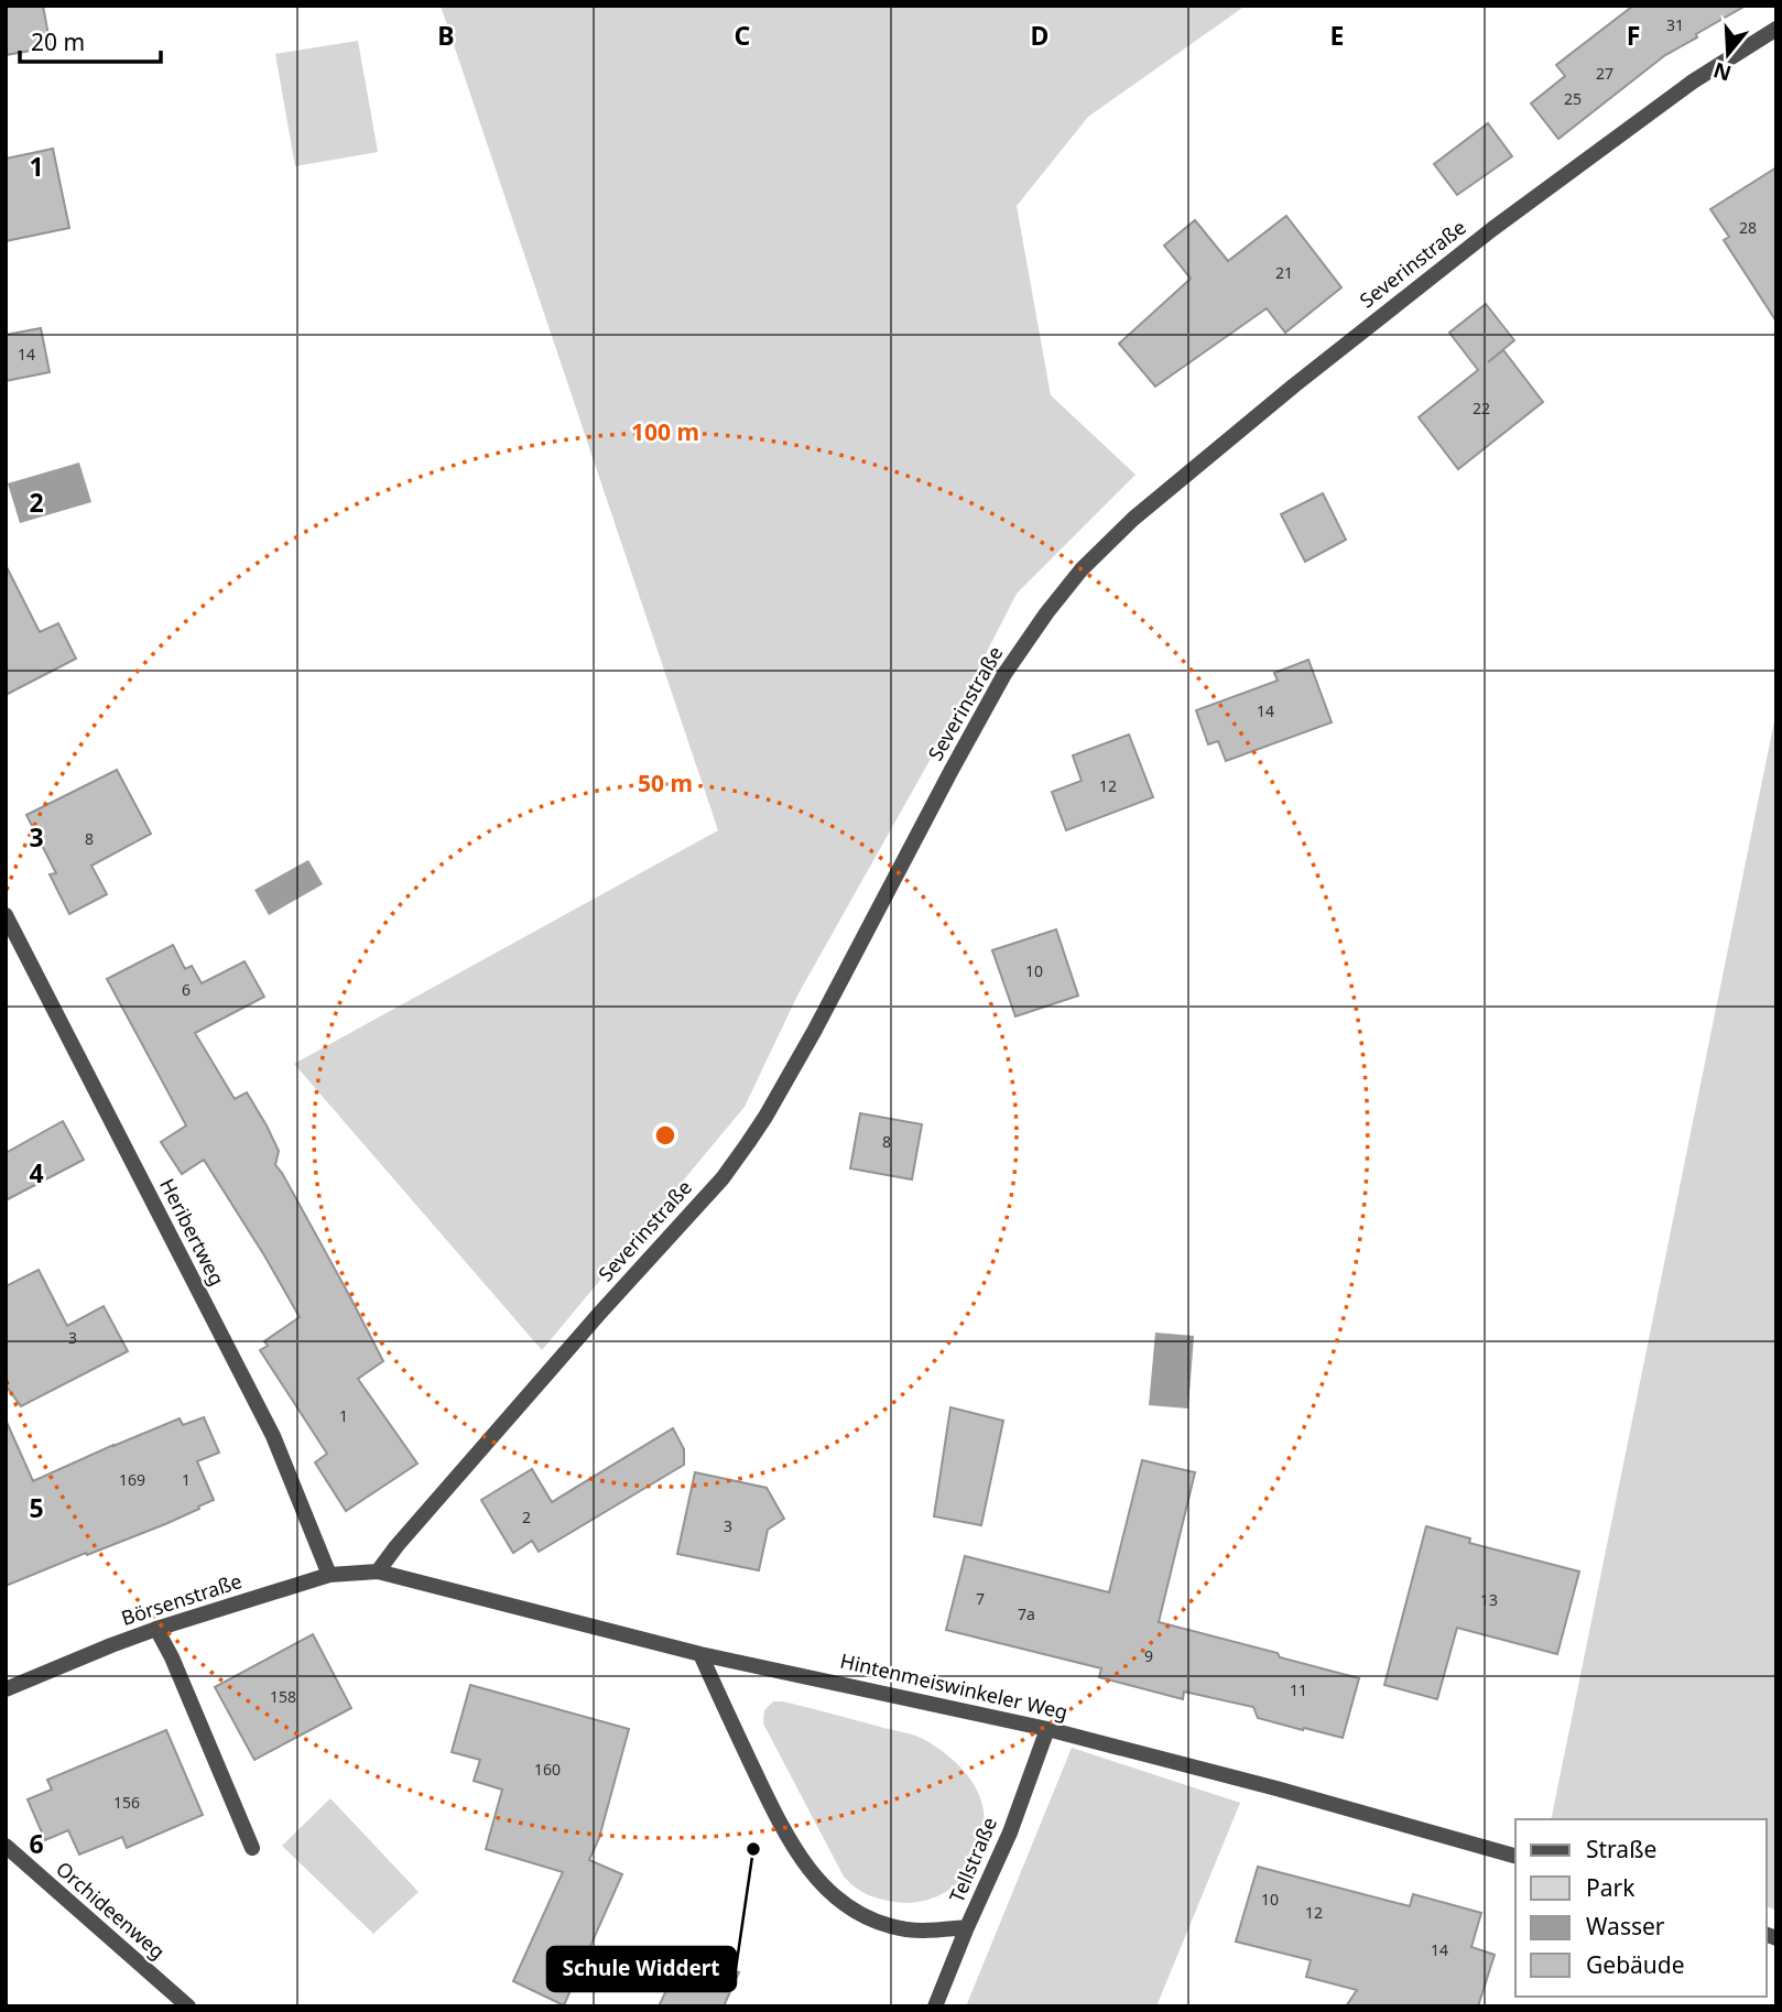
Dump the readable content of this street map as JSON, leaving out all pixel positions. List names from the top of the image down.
{
  "streets": {
    "street": [
      "Severinstraße",
      "Heribertweg",
      "Börsenstraße",
      "Hintenmeiswinkeler Weg",
      "Tellstraße",
      "Orchideenweg"
    ]
  },
  "crossings": [
    ["Severinstraße", "Börsenstraße"],
    ["Severinstraße", "Hintenmeiswinkeler Weg"],
    ["Heribertweg", "Börsenstraße"],
    ["Börsenstraße", "Hintenmeiswinkeler Weg"],
    ["Hintenmeiswinkeler Weg", "Tellstraße"]
  ],
  "places": ["Schule Widdert"],
  "house_numbers": [
    "31",
    "27",
    "25",
    "28",
    "21",
    "14",
    "22",
    "14",
    "12",
    "8",
    "10",
    "6",
    "8",
    "3",
    "1",
    "169",
    "1",
    "2",
    "3",
    "7",
    "13",
    "7a",
    "9",
    "11",
    "158",
    "160",
    "156",
    "10",
    "12",
    "14"
  ],
  "legend": [
    "Straße",
    "Park",
    "Wasser",
    "Gebäude"
  ],
  "scale_bar": "20 m",
  "north": "bottom",
  "grid": {
    "columns": [
      "B",
      "C",
      "D",
      "E",
      "F"
    ],
    "rows": [
      "1",
      "2",
      "3",
      "4",
      "5",
      "6"
    ]
  },
  "rings": ["100 m", "50 m"]
}
